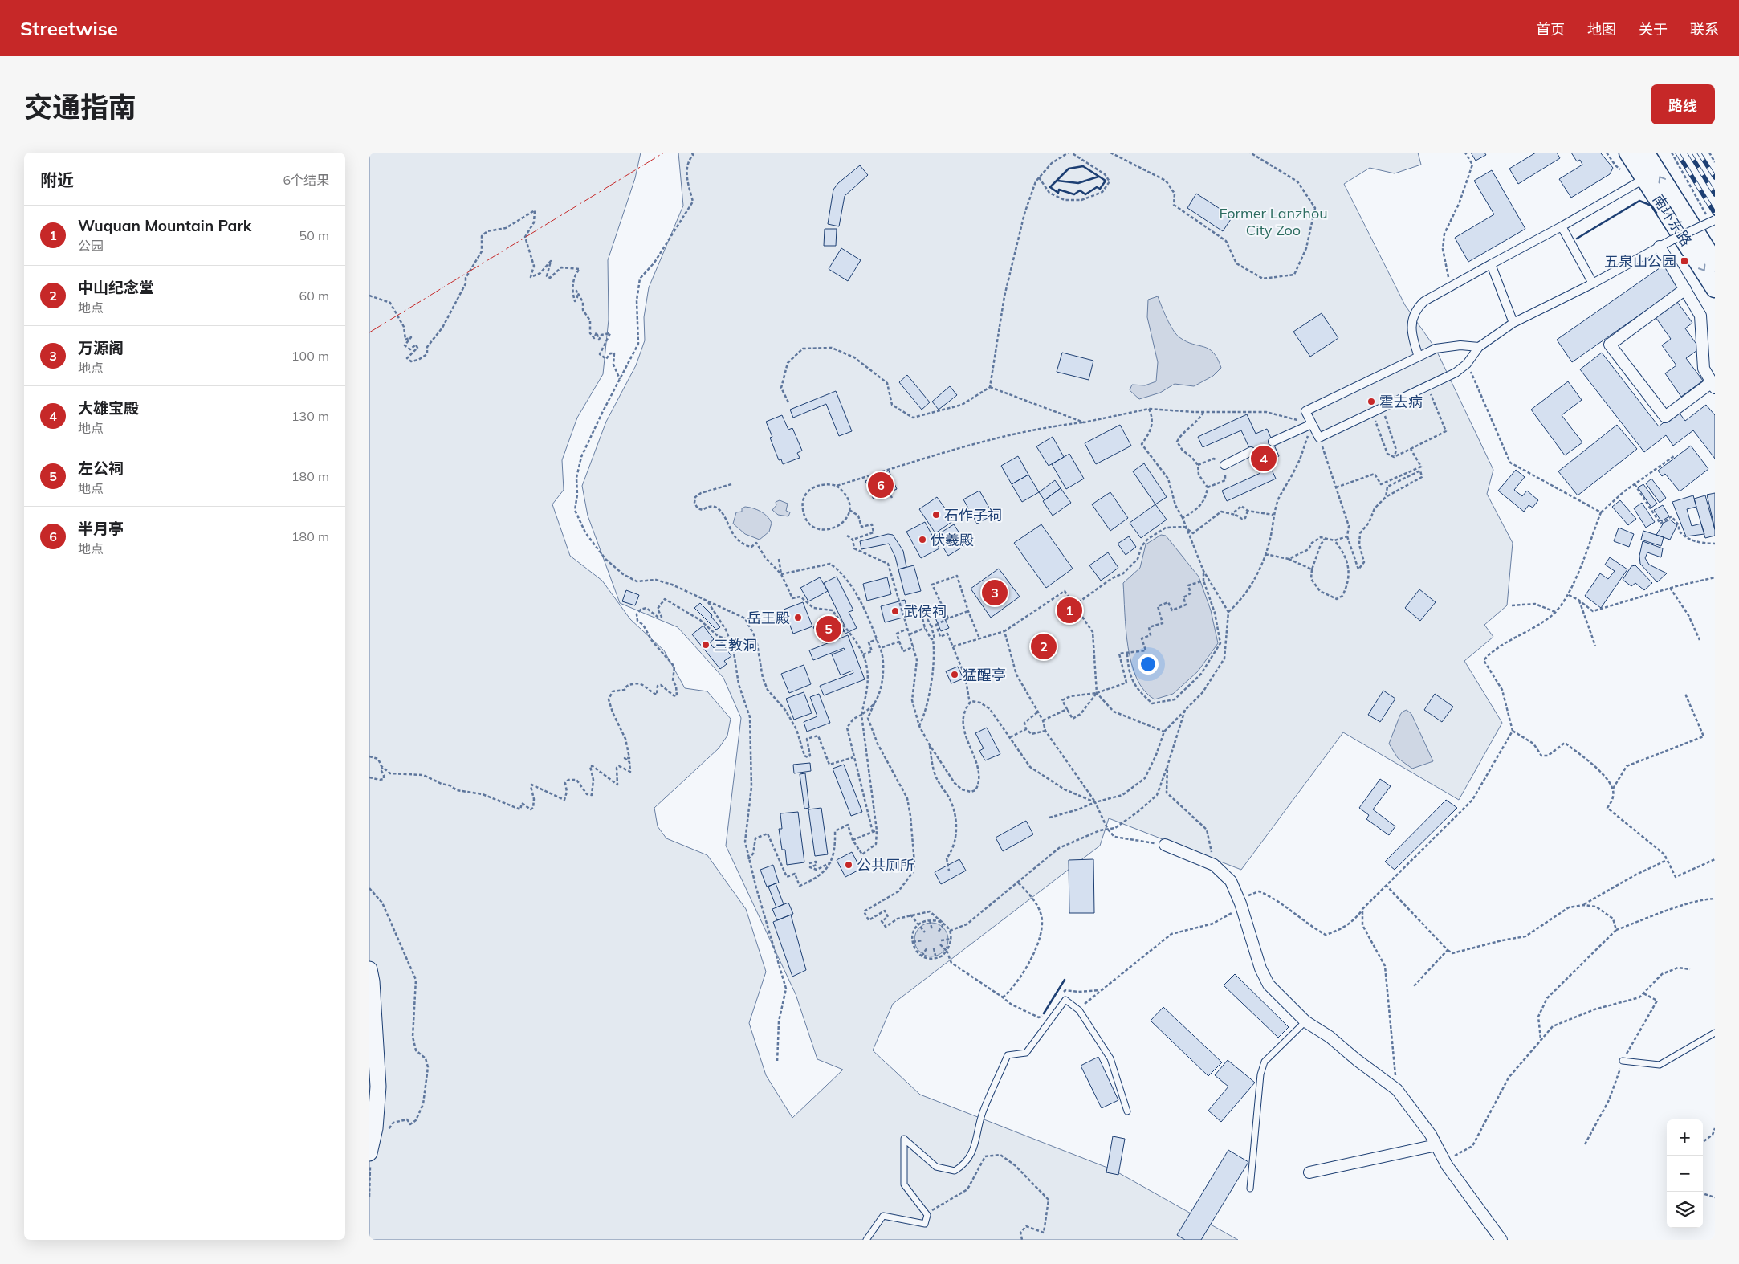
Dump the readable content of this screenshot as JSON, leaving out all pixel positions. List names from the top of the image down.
{
  "streets": {
    "highway": ["南环东路"]
  },
  "parks": ["Former Lanzhou City Zoo"],
  "places": {
    "transit": ["五泉山公园"],
    "other": [
      "霍去病",
      "石作子祠",
      "伏羲殿",
      "武侯祠",
      "岳王殿",
      "三教洞",
      "猛醒亭",
      "公共厕所"
    ]
  },
  "page": {
    "header": "Streetwise",
    "nav": [
      "首页",
      "地图",
      "关于",
      "联系"
    ],
    "title": "交通指南",
    "buttons": "路线",
    "heading": ["附近", "6个结果"],
    "list": [
      {
        "mark": "1",
        "name": "Wuquan Mountain Park",
        "note": "公园",
        "value": "50 m"
      },
      {
        "mark": "2",
        "name": "中山纪念堂",
        "note": "地点",
        "value": "60 m"
      },
      {
        "mark": "3",
        "name": "万源阁",
        "note": "地点",
        "value": "100 m"
      },
      {
        "mark": "4",
        "name": "大雄宝殿",
        "note": "地点",
        "value": "130 m"
      },
      {
        "mark": "5",
        "name": "左公祠",
        "note": "地点",
        "value": "180 m"
      },
      {
        "mark": "6",
        "name": "半月亭",
        "note": "地点",
        "value": "180 m"
      }
    ],
    "pins": [
      "4",
      "6",
      "3",
      "1",
      "5",
      "2"
    ],
    "map_buttons": ["+", "−"]
  }
}
